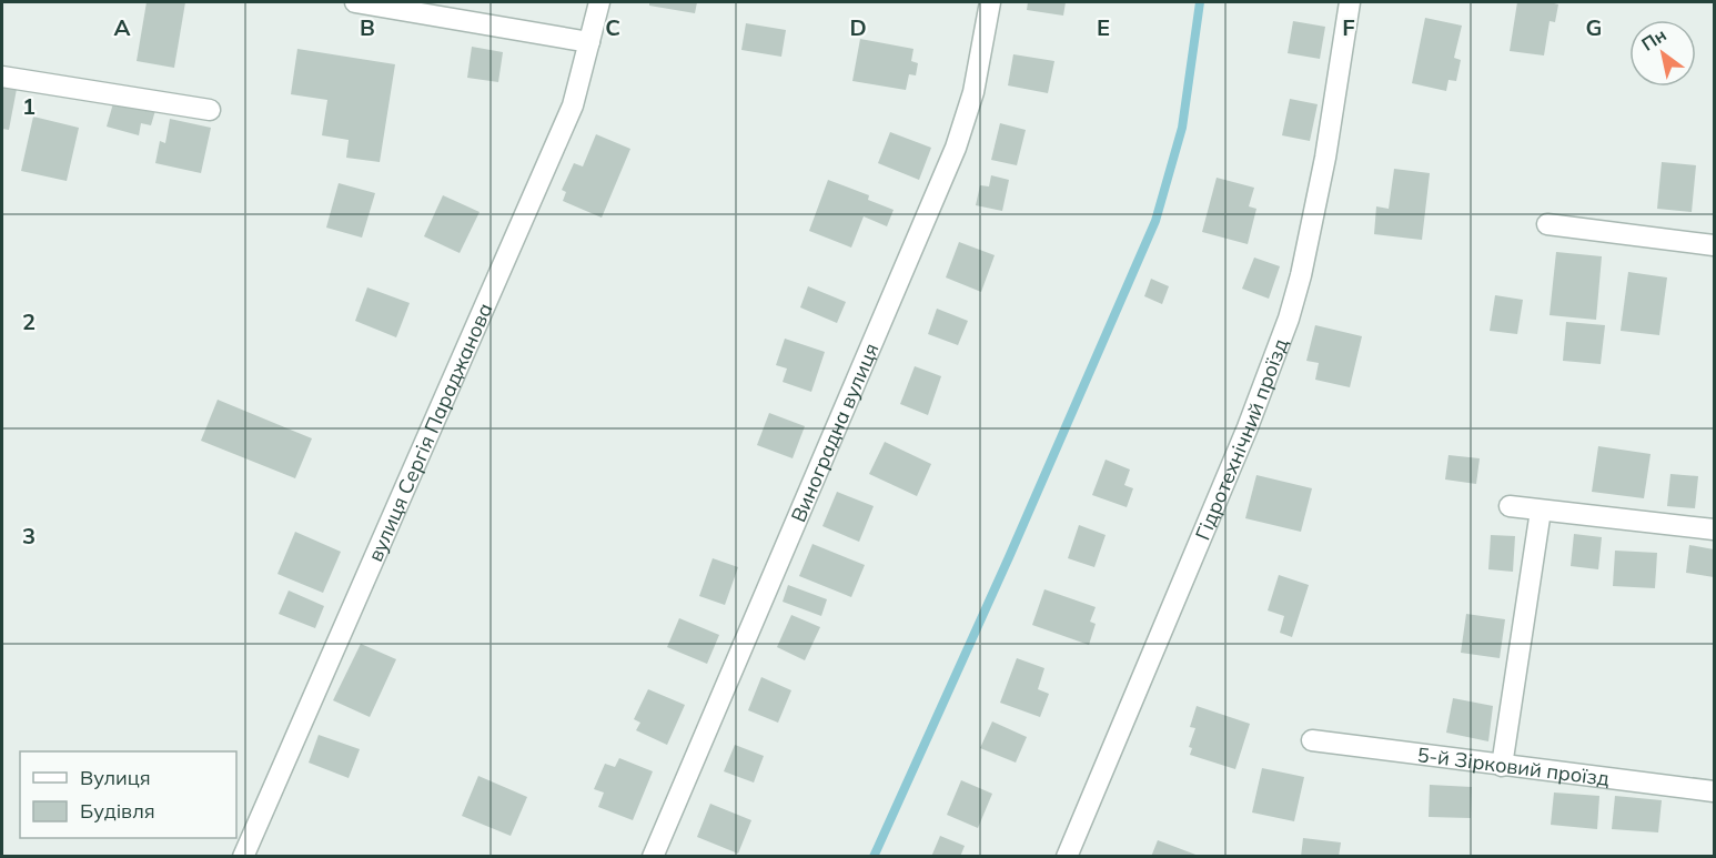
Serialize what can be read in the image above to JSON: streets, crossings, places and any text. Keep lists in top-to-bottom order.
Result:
{
  "streets": {
    "street": [
      "вулиця Сергія Параджанова",
      "Виноградна вулиця",
      "Гідротехнічний проїзд",
      "5-й Зірковий проїзд"
    ]
  },
  "legend": ["Вулиця", "Будівля"],
  "north": "top left",
  "grid": {
    "columns": [
      "A",
      "B",
      "C",
      "D",
      "E",
      "F",
      "G"
    ],
    "rows": ["1", "2", "3"]
  }
}
